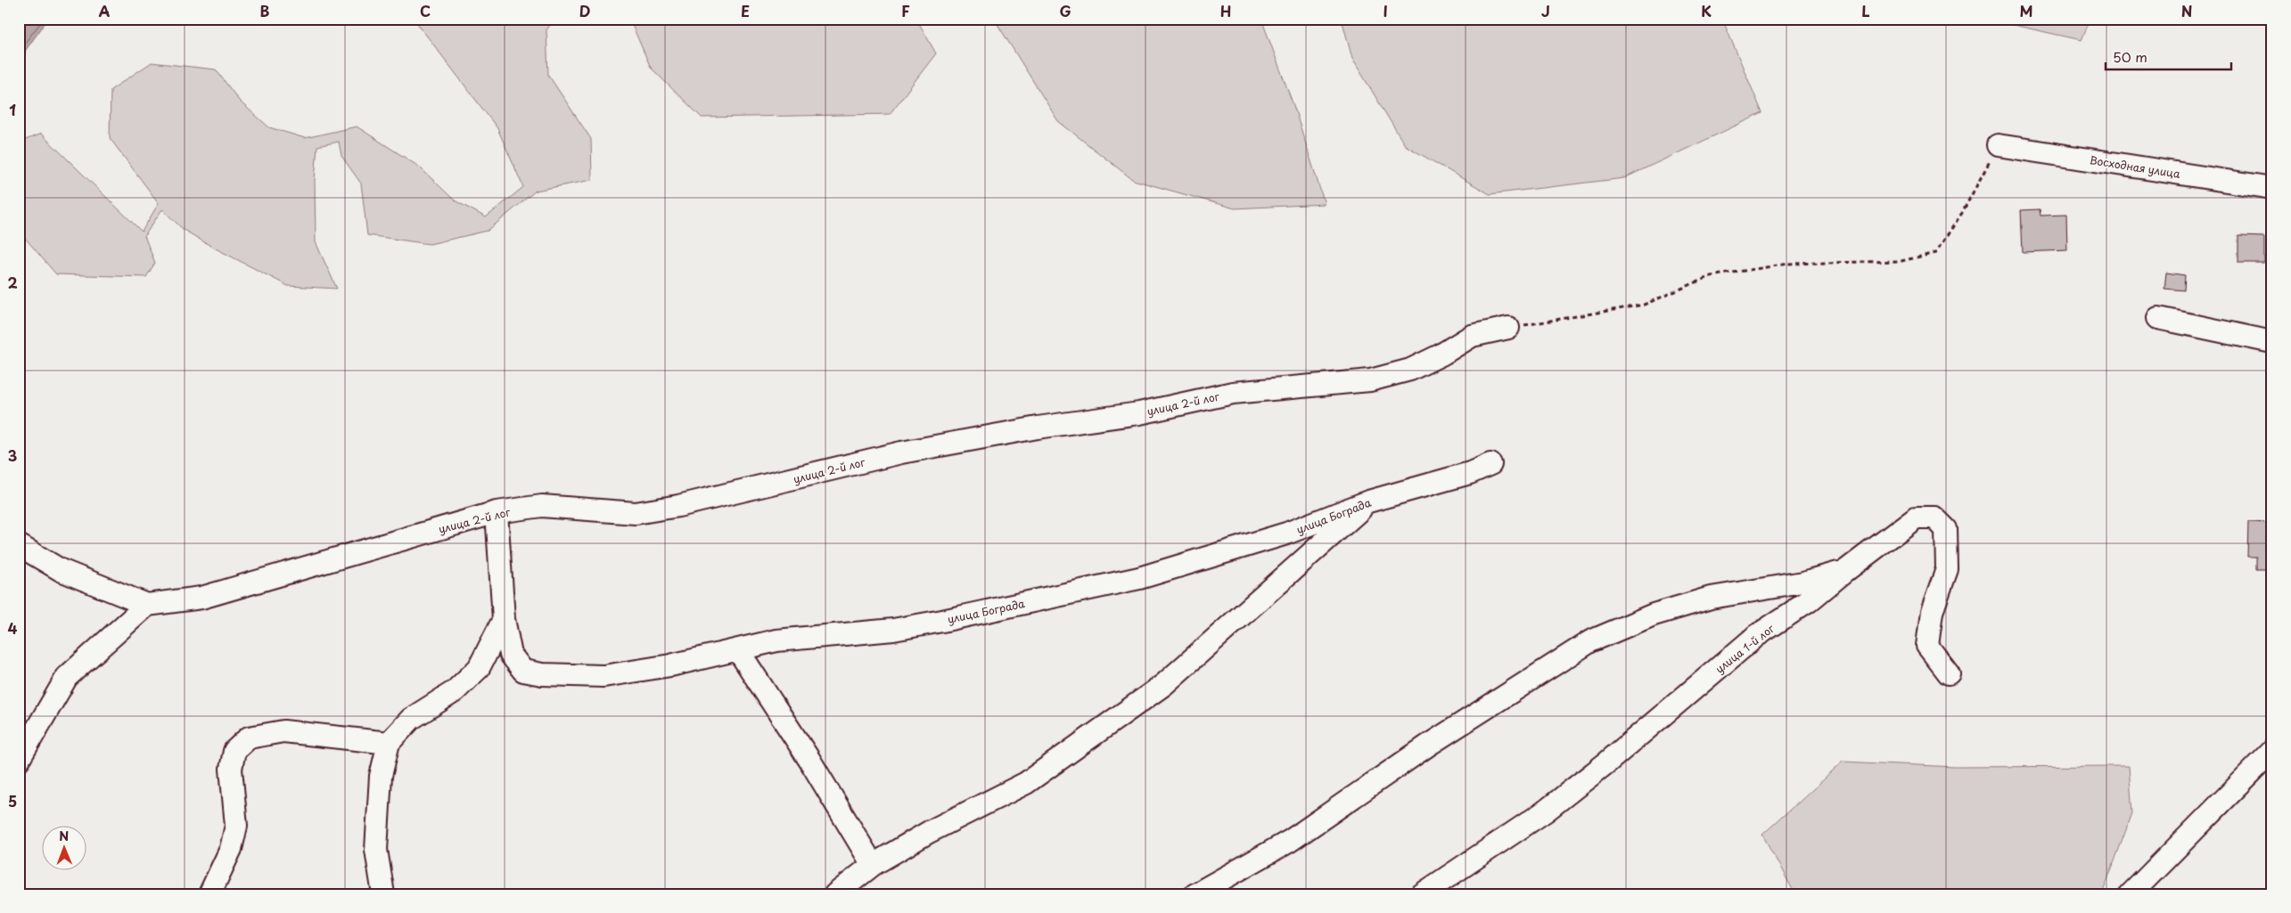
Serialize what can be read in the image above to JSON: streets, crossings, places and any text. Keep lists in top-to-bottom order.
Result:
{
  "streets": {
    "street": [
      "Восходная улица",
      "улица 2-й лог",
      "улица Бограда",
      "улица 1-й лог"
    ]
  },
  "crossings": [
    ["улица 2-й лог", "улица Бограда"]
  ],
  "scale_bar": "50 m",
  "north": "top",
  "grid": {
    "columns": [
      "A",
      "B",
      "C",
      "D",
      "E",
      "F",
      "G",
      "H",
      "I",
      "J",
      "K",
      "L",
      "M",
      "N"
    ],
    "rows": [
      "1",
      "2",
      "3",
      "4",
      "5"
    ]
  }
}
